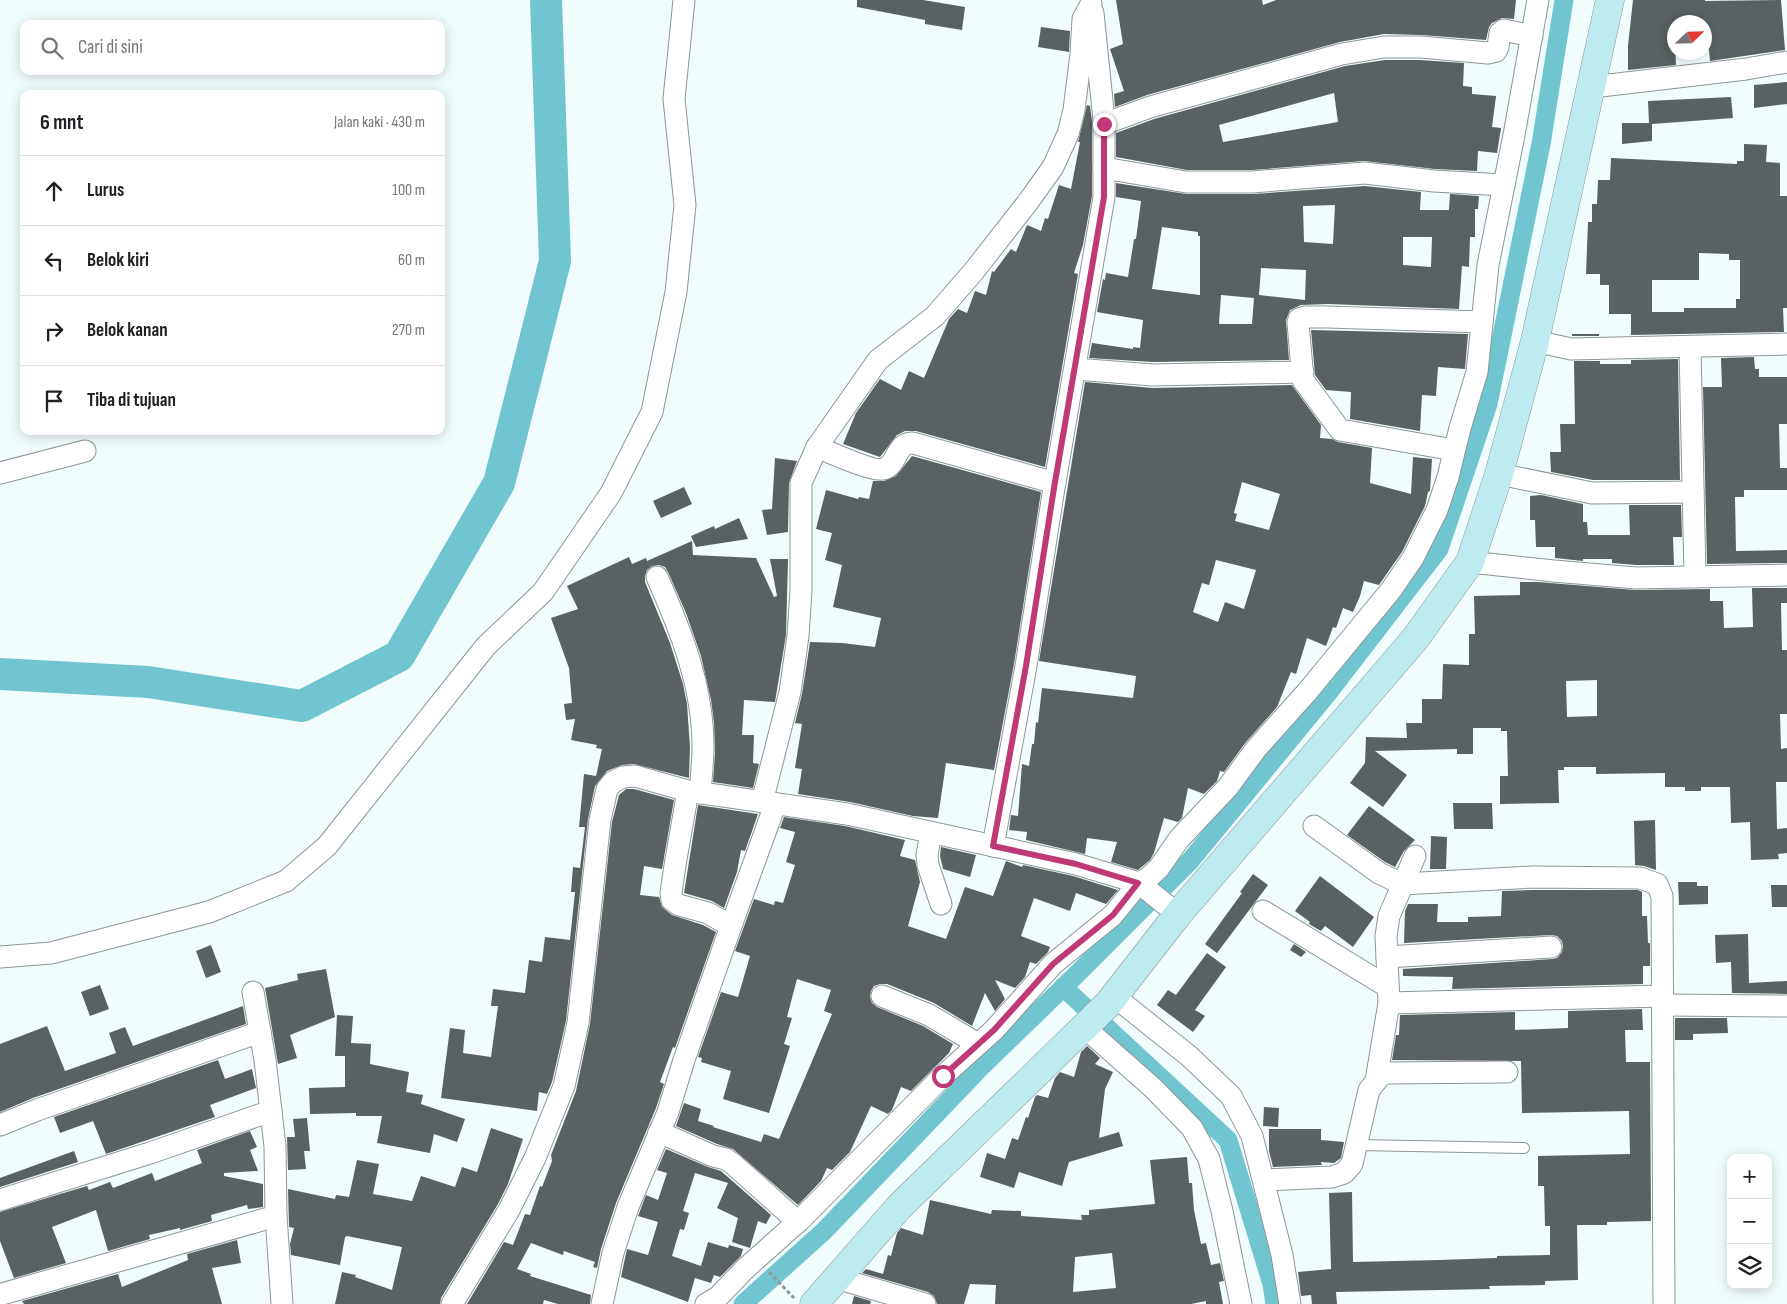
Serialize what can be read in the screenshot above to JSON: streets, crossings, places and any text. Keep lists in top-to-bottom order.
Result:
{
  "north": "top right",
  "page": {
    "search": "Cari di sini",
    "heading": ["6 mnt", "Jalan kaki · 430 m"],
    "list": [
      ["Lurus", "100 m"],
      ["Belok kiri", "60 m"],
      ["Belok kanan", "270 m"],
      "Tiba di tujuan"
    ],
    "map_buttons": ["+", "−"]
  }
}
